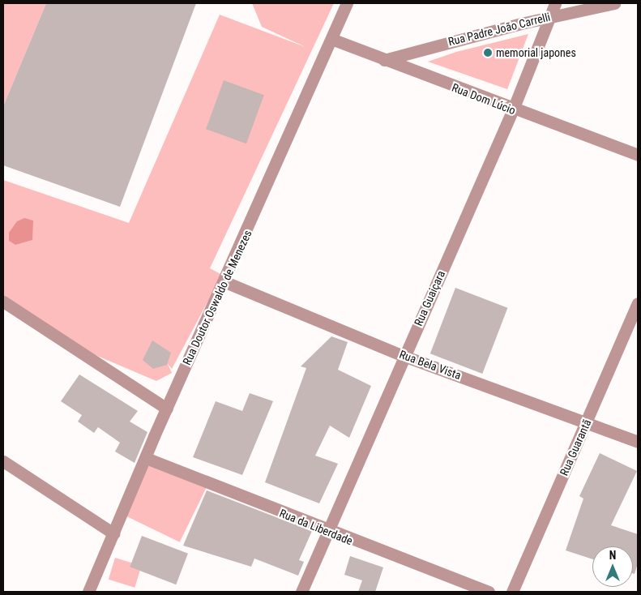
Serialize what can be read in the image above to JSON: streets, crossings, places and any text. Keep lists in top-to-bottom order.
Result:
{
  "streets": {
    "street": [
      "Rua Padre João Carrelli",
      "Rua Dom Lúcio",
      "Rua Doutor Oswaldo de Menezes",
      "Rua Guaiçara",
      "Rua Bela Vista",
      "Rua Guarantã",
      "Rua da Liberdade"
    ]
  },
  "crossings": [
    ["Rua Padre João Carrelli", "Rua Dom Lúcio"],
    ["Rua Padre João Carrelli", "Rua Guaiçara"],
    ["Rua Dom Lúcio", "Rua Doutor Oswaldo de Menezes"],
    ["Rua Dom Lúcio", "Rua Guaiçara"],
    ["Rua Doutor Oswaldo de Menezes", "Rua Bela Vista"],
    ["Rua Doutor Oswaldo de Menezes", "Rua da Liberdade"],
    ["Rua Guaiçara", "Rua Bela Vista"],
    ["Rua Guaiçara", "Rua da Liberdade"],
    ["Rua Bela Vista", "Rua Guarantã"]
  ],
  "places": ["memorial japones"],
  "north": "top"
}
